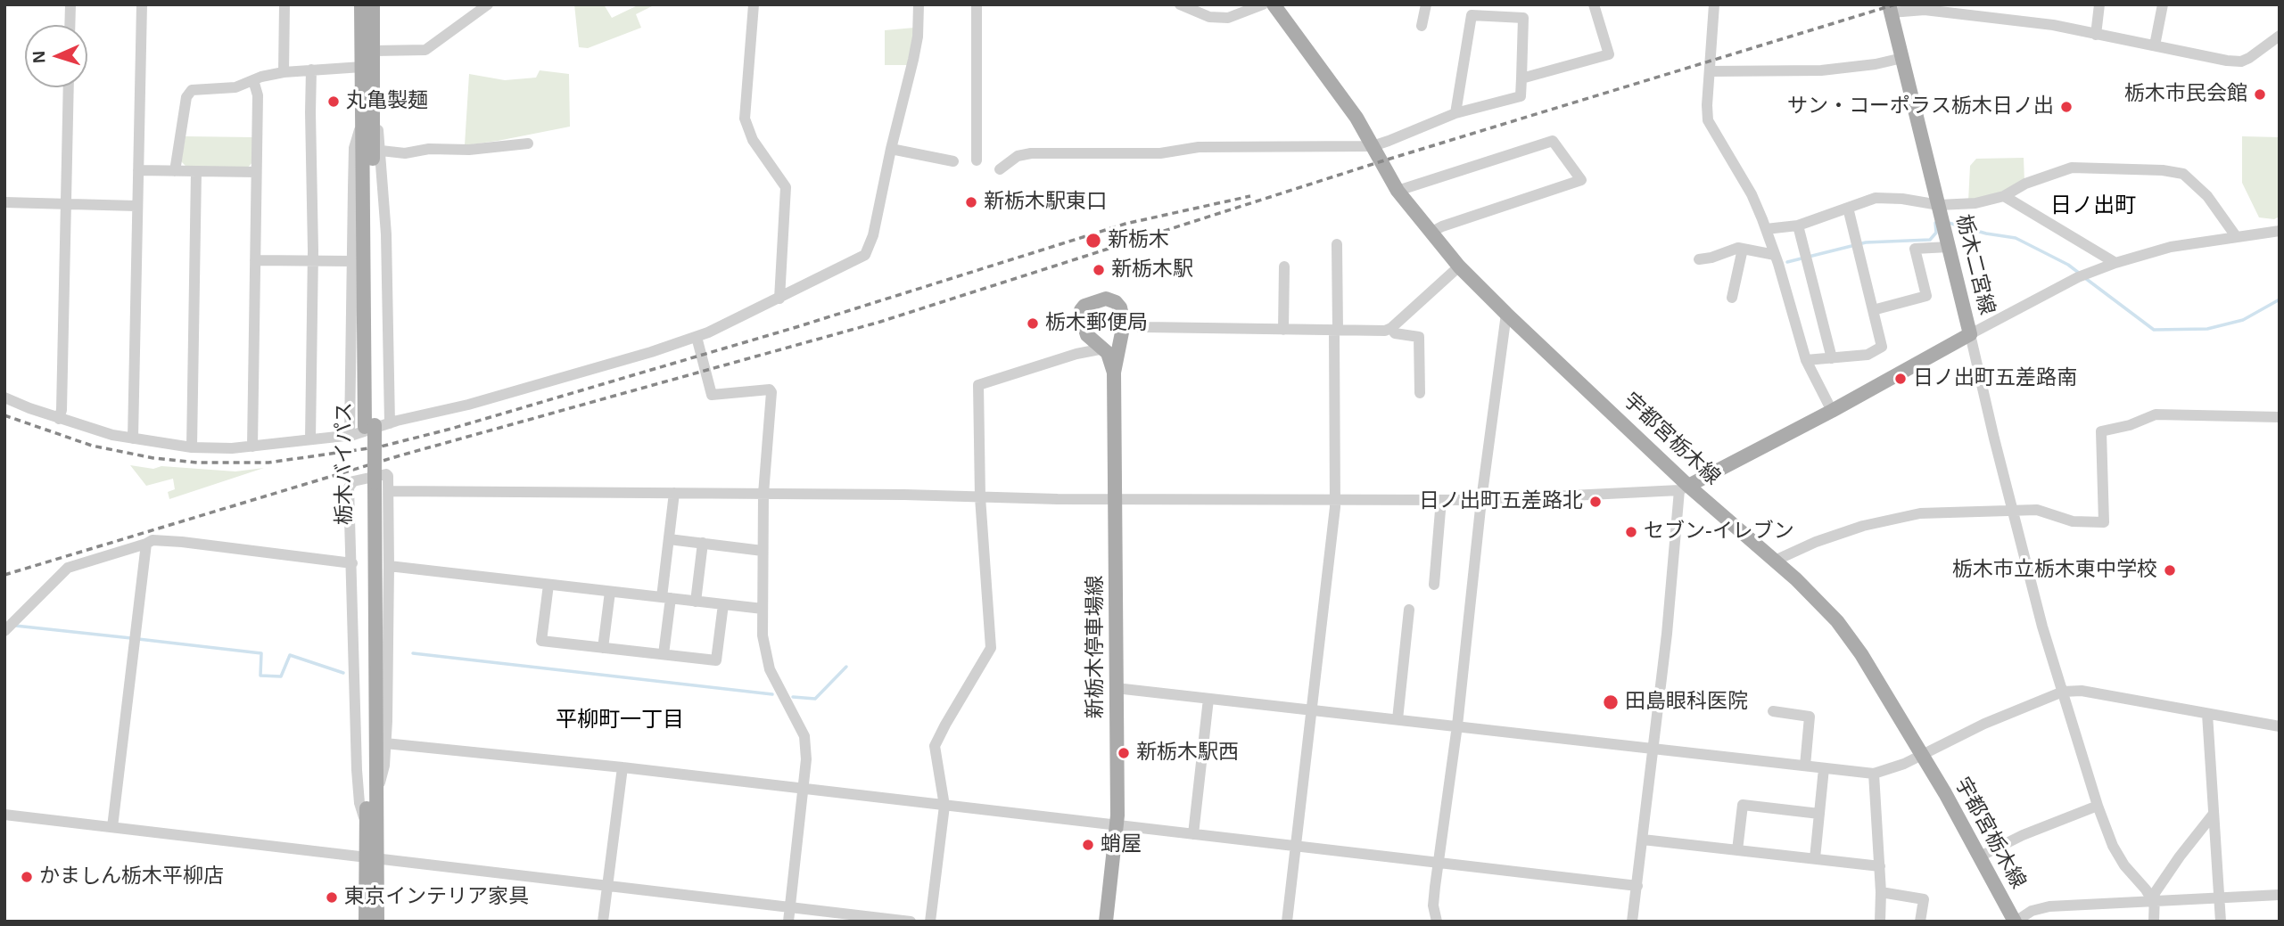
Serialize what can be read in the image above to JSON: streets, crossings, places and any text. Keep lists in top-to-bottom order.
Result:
{
  "streets": {
    "main road": [
      "栃木二宮線",
      "宇都宮栃木線",
      "栃木バイパス",
      "新栃木停車場線"
    ]
  },
  "crossings": [
    ["栃木二宮線", "宇都宮栃木線"]
  ],
  "districts": ["日ノ出町", "平柳町一丁目"],
  "places": [
    "栃木市民会館",
    "丸亀製麺",
    "サン・コーポラス栃木日ノ出",
    "新栃木駅東口",
    "新栃木",
    "新栃木駅",
    "栃木郵便局",
    "日ノ出町五差路南",
    "日ノ出町五差路北",
    "セブン-イレブン",
    "栃木市立栃木東中学校",
    "田島眼科医院",
    "新栃木駅西",
    "蛸屋",
    "かましん栃木平柳店",
    "東京インテリア家具"
  ],
  "north": "left"
}
